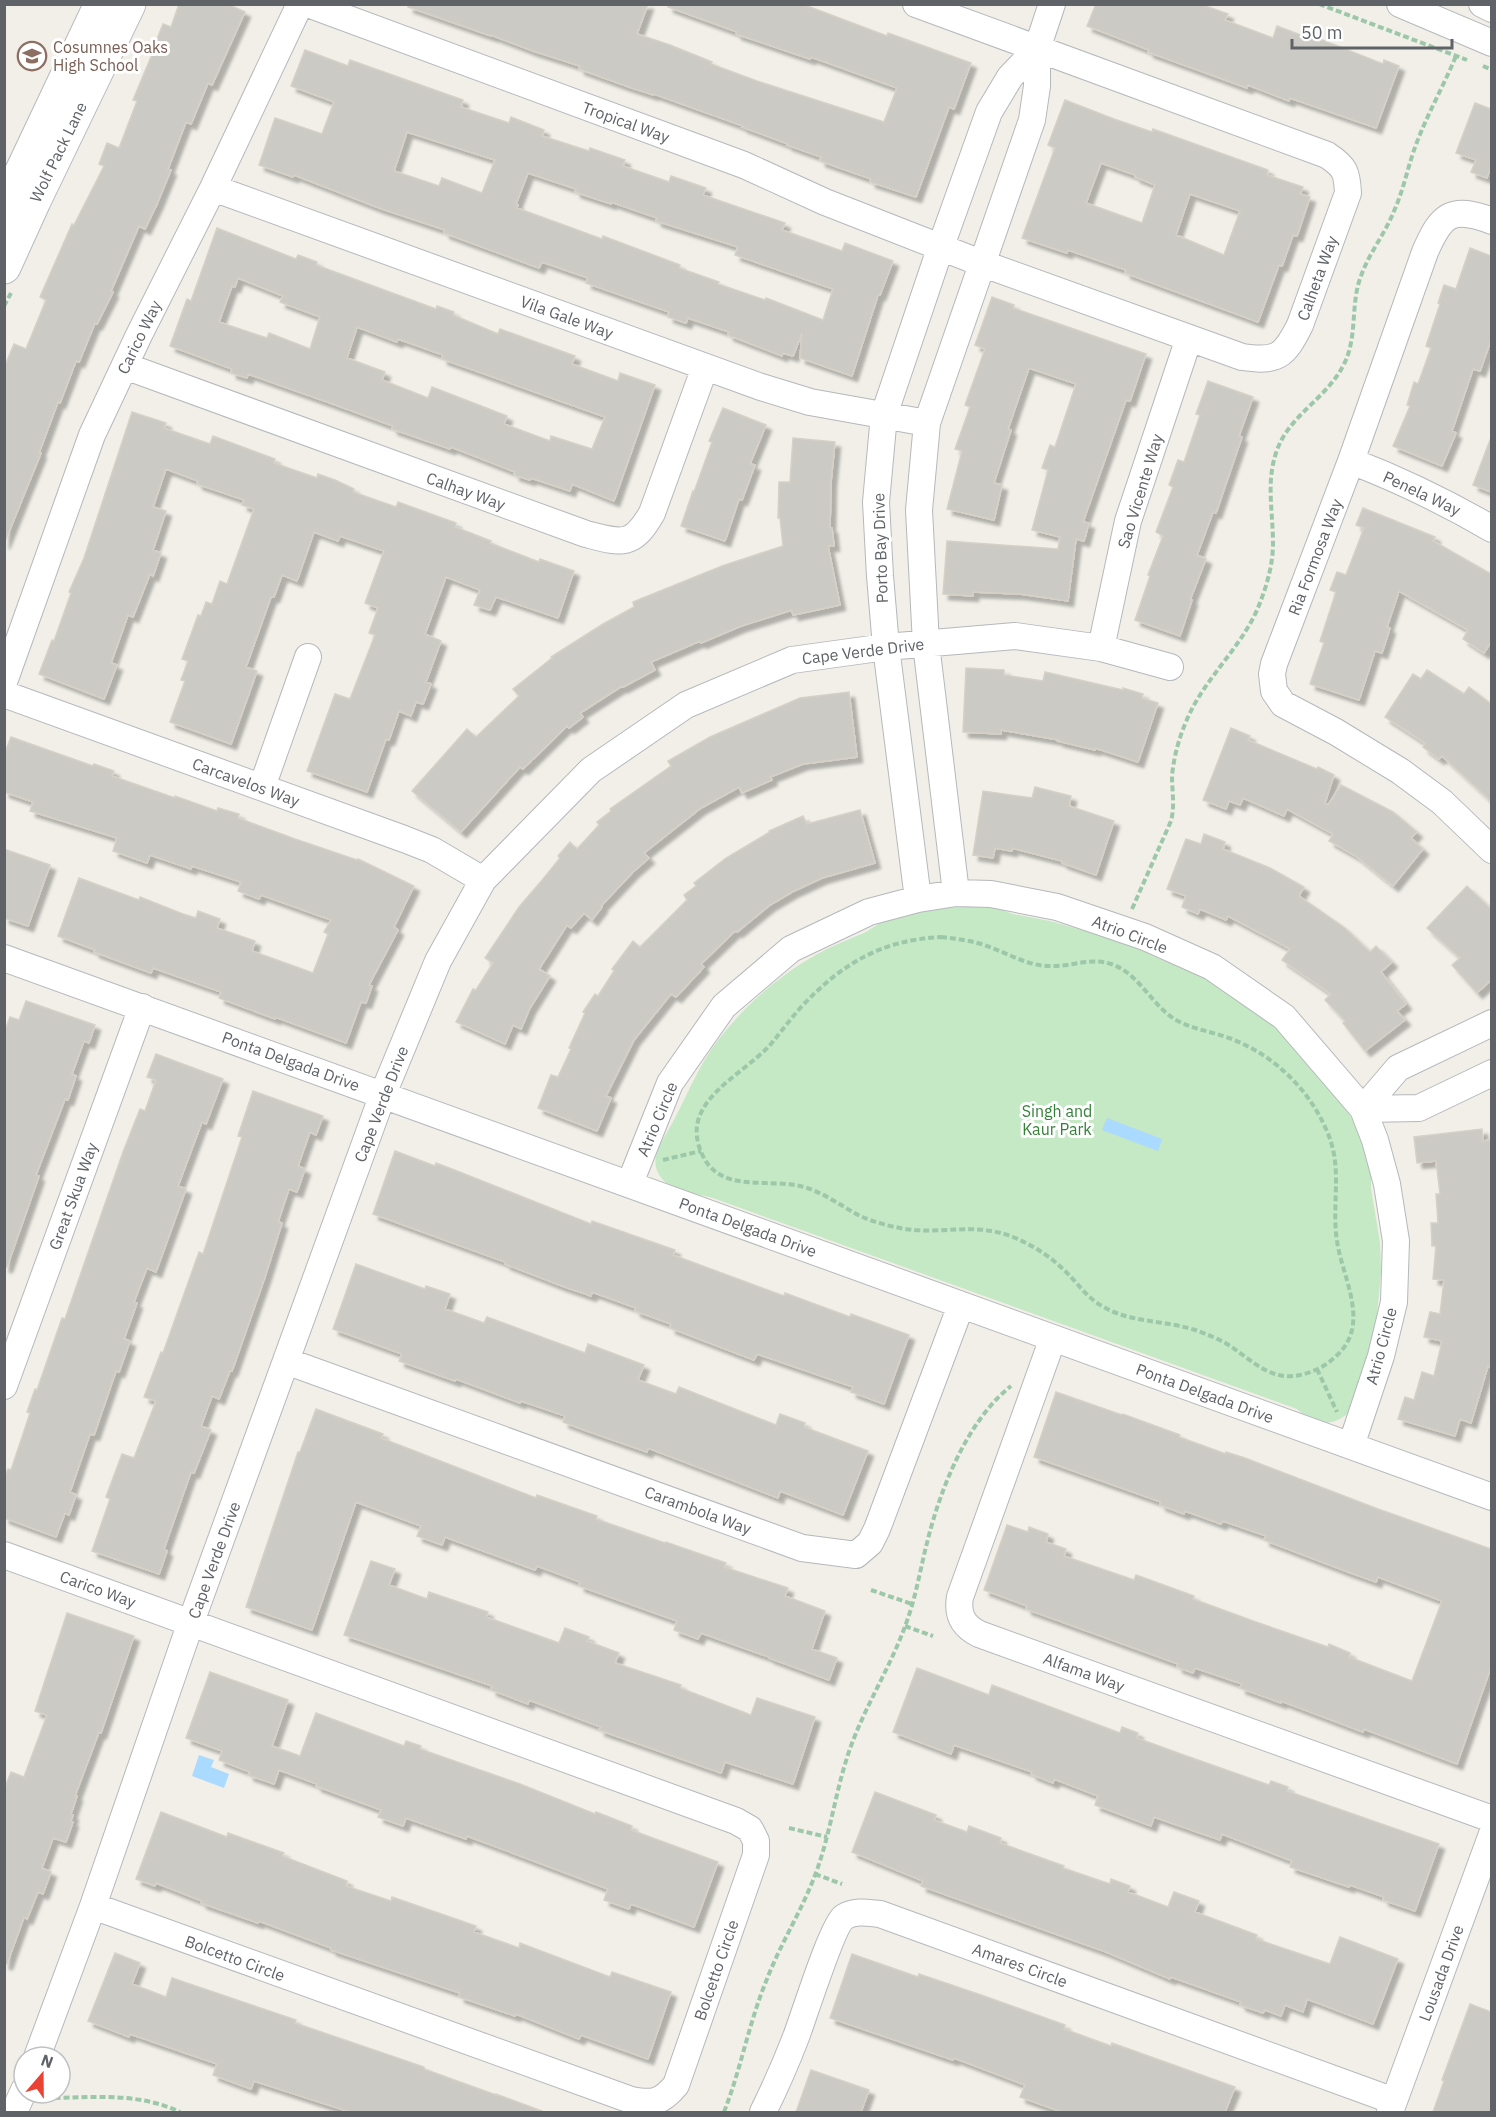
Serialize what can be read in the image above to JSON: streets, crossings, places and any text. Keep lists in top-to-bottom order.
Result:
{
  "streets": {
    "street": [
      "Tropical Way",
      "Wolf Pack Lane",
      "Calheta Way",
      "Vila Gale Way",
      "Carico Way",
      "Calhay Way",
      "Sao Vicente Way",
      "Penela Way",
      "Porto Bay Drive",
      "Ria Formosa Way",
      "Cape Verde Drive",
      "Carcavelos Way",
      "Atrio Circle",
      "Ponta Delgada Drive",
      "Great Skua Way",
      "Carambola Way",
      "Alfama Way",
      "Bolcetto Circle",
      "Amares Circle",
      "Lousada Drive"
    ]
  },
  "crossings": [
    ["Tropical Way", "Calheta Way"],
    ["Tropical Way", "Porto Bay Drive"],
    ["Calheta Way", "Sao Vicente Way"],
    ["Calheta Way", "Porto Bay Drive"],
    ["Vila Gale Way", "Carico Way"],
    ["Vila Gale Way", "Calhay Way"],
    ["Vila Gale Way", "Porto Bay Drive"],
    ["Carico Way", "Calhay Way"],
    ["Carico Way", "Cape Verde Drive"],
    ["Carico Way", "Bolcetto Circle"],
    ["Sao Vicente Way", "Cape Verde Drive"],
    ["Penela Way", "Ria Formosa Way"],
    ["Porto Bay Drive", "Cape Verde Drive"],
    ["Porto Bay Drive", "Atrio Circle"],
    ["Cape Verde Drive", "Carcavelos Way"],
    ["Cape Verde Drive", "Ponta Delgada Drive"],
    ["Cape Verde Drive", "Carambola Way"],
    ["Cape Verde Drive", "Bolcetto Circle"],
    ["Atrio Circle", "Ponta Delgada Drive"],
    ["Ponta Delgada Drive", "Great Skua Way"],
    ["Ponta Delgada Drive", "Carambola Way"],
    ["Ponta Delgada Drive", "Alfama Way"],
    ["Amares Circle", "Lousada Drive"]
  ],
  "parks": ["Singh and Kaur Park"],
  "places": {
    "school or university": ["Cosumnes Oaks High School"]
  },
  "scale_bar": "50 m",
  "north": "top"
}
